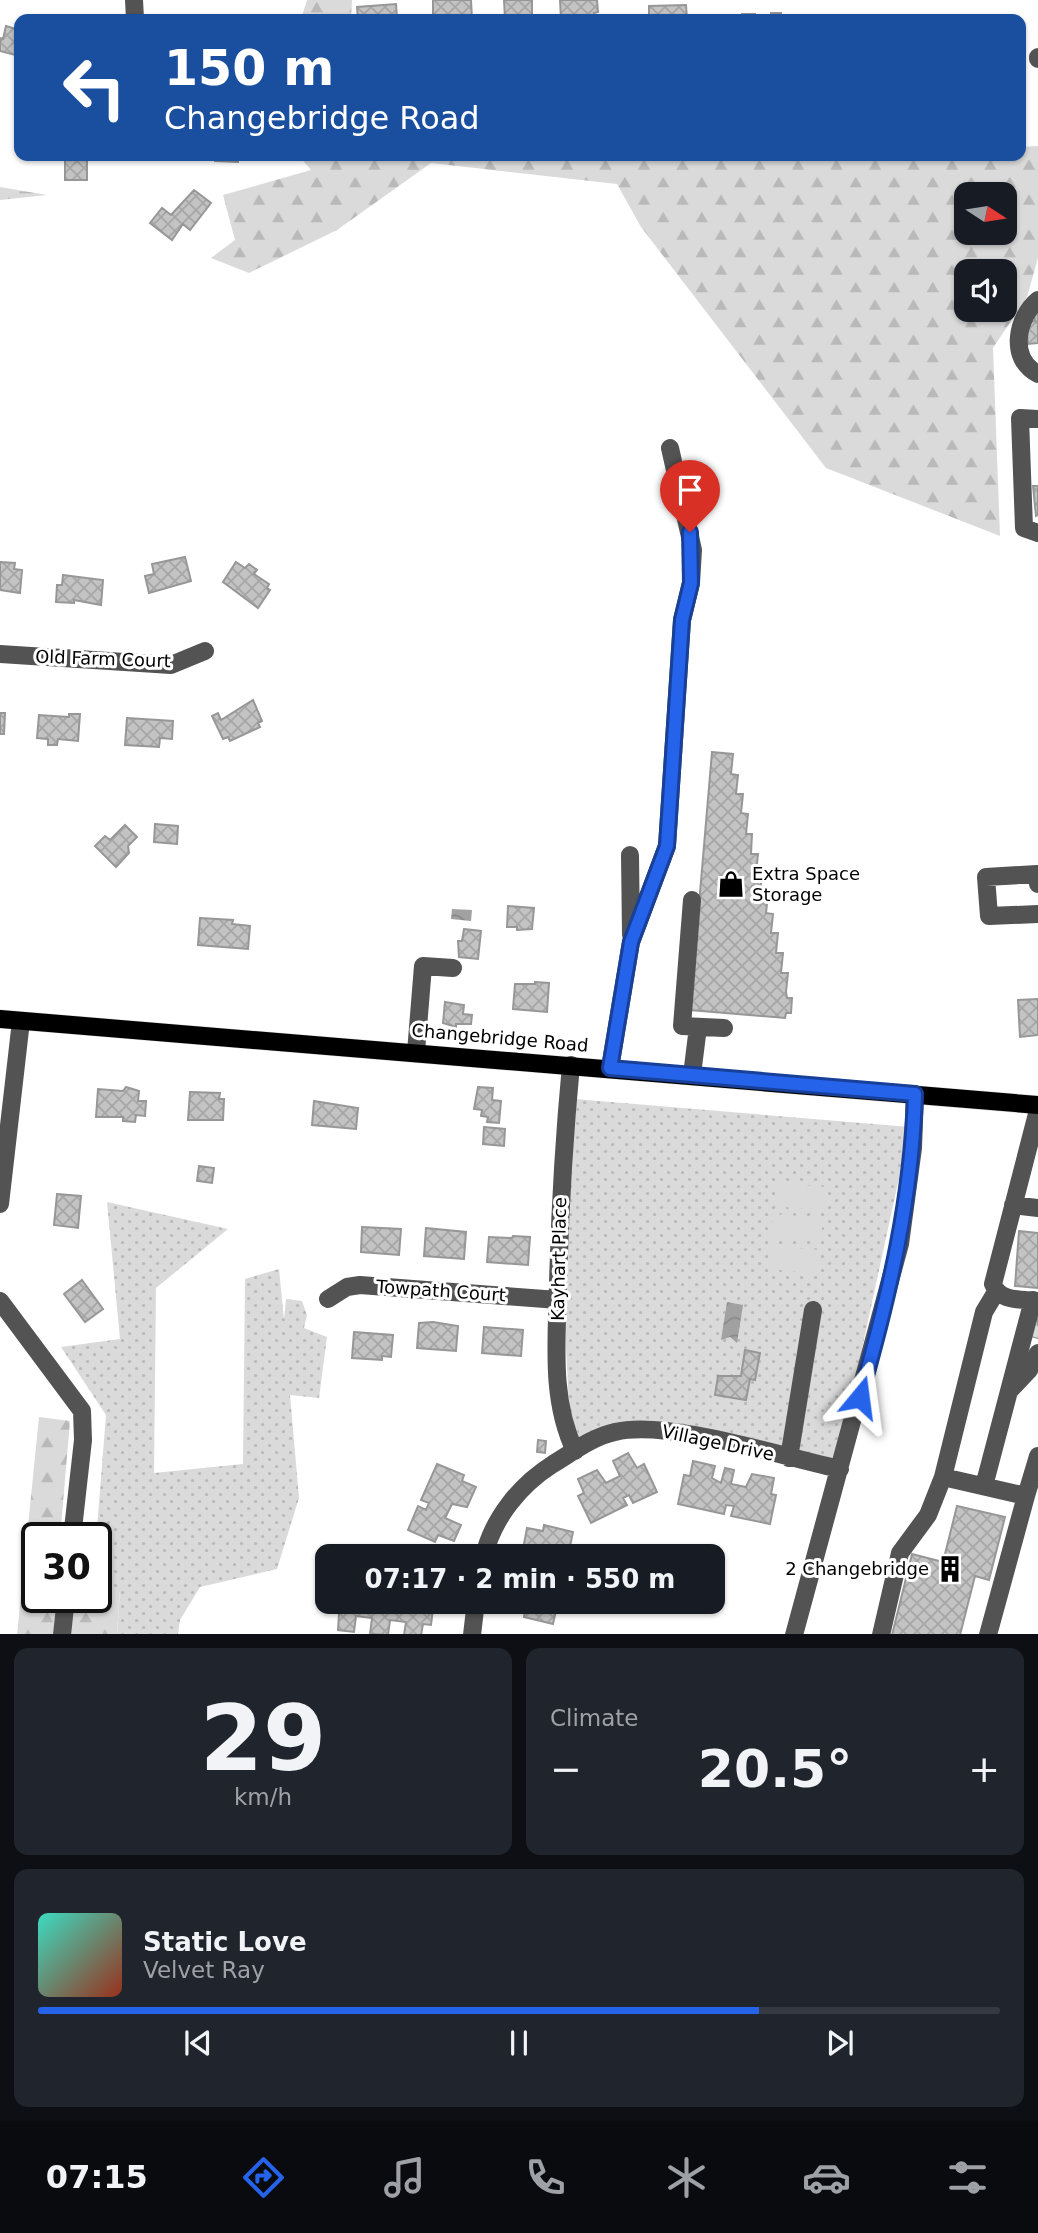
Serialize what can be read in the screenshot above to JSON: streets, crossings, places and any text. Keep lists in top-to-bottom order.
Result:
{
  "streets": {
    "main road": ["Changebridge Road"],
    "street": [
      "Old Farm Court",
      "Kayhart Place",
      "Towpath Court",
      "Village Drive"
    ]
  },
  "crossings": [
    ["Changebridge Road", "Kayhart Place"],
    ["Kayhart Place", "Towpath Court"],
    ["Kayhart Place", "Village Drive"]
  ],
  "places": {
    "shop": ["Extra Space Storage"],
    "building": ["2 Changebridge"]
  },
  "north": "right",
  "page": {
    "turn": ["150 m", "Changebridge Road"],
    "limit": "30",
    "trip": "07:17 · 2 min · 550 m",
    "tile": [
      ["29", "km/h"],
      "Climate"
    ],
    "heat": ["−", "20.5°", "+"],
    "song": ["Static Love", "Velvet Ray"],
    "tabs": "07:15"
  }
}
